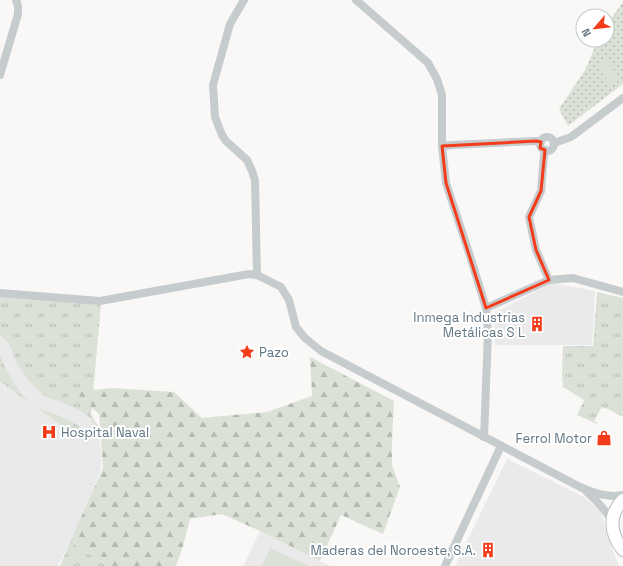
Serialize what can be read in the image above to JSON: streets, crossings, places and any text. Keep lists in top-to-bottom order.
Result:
{
  "places": {
    "building": ["Inmega Industrias Metálicas S L", "Maderas del Noroeste, S.A."],
    "place": ["Pazo"],
    "hospital": ["Hospital Naval"],
    "shop": ["Ferrol Motor"]
  },
  "north": "bottom left"
}
